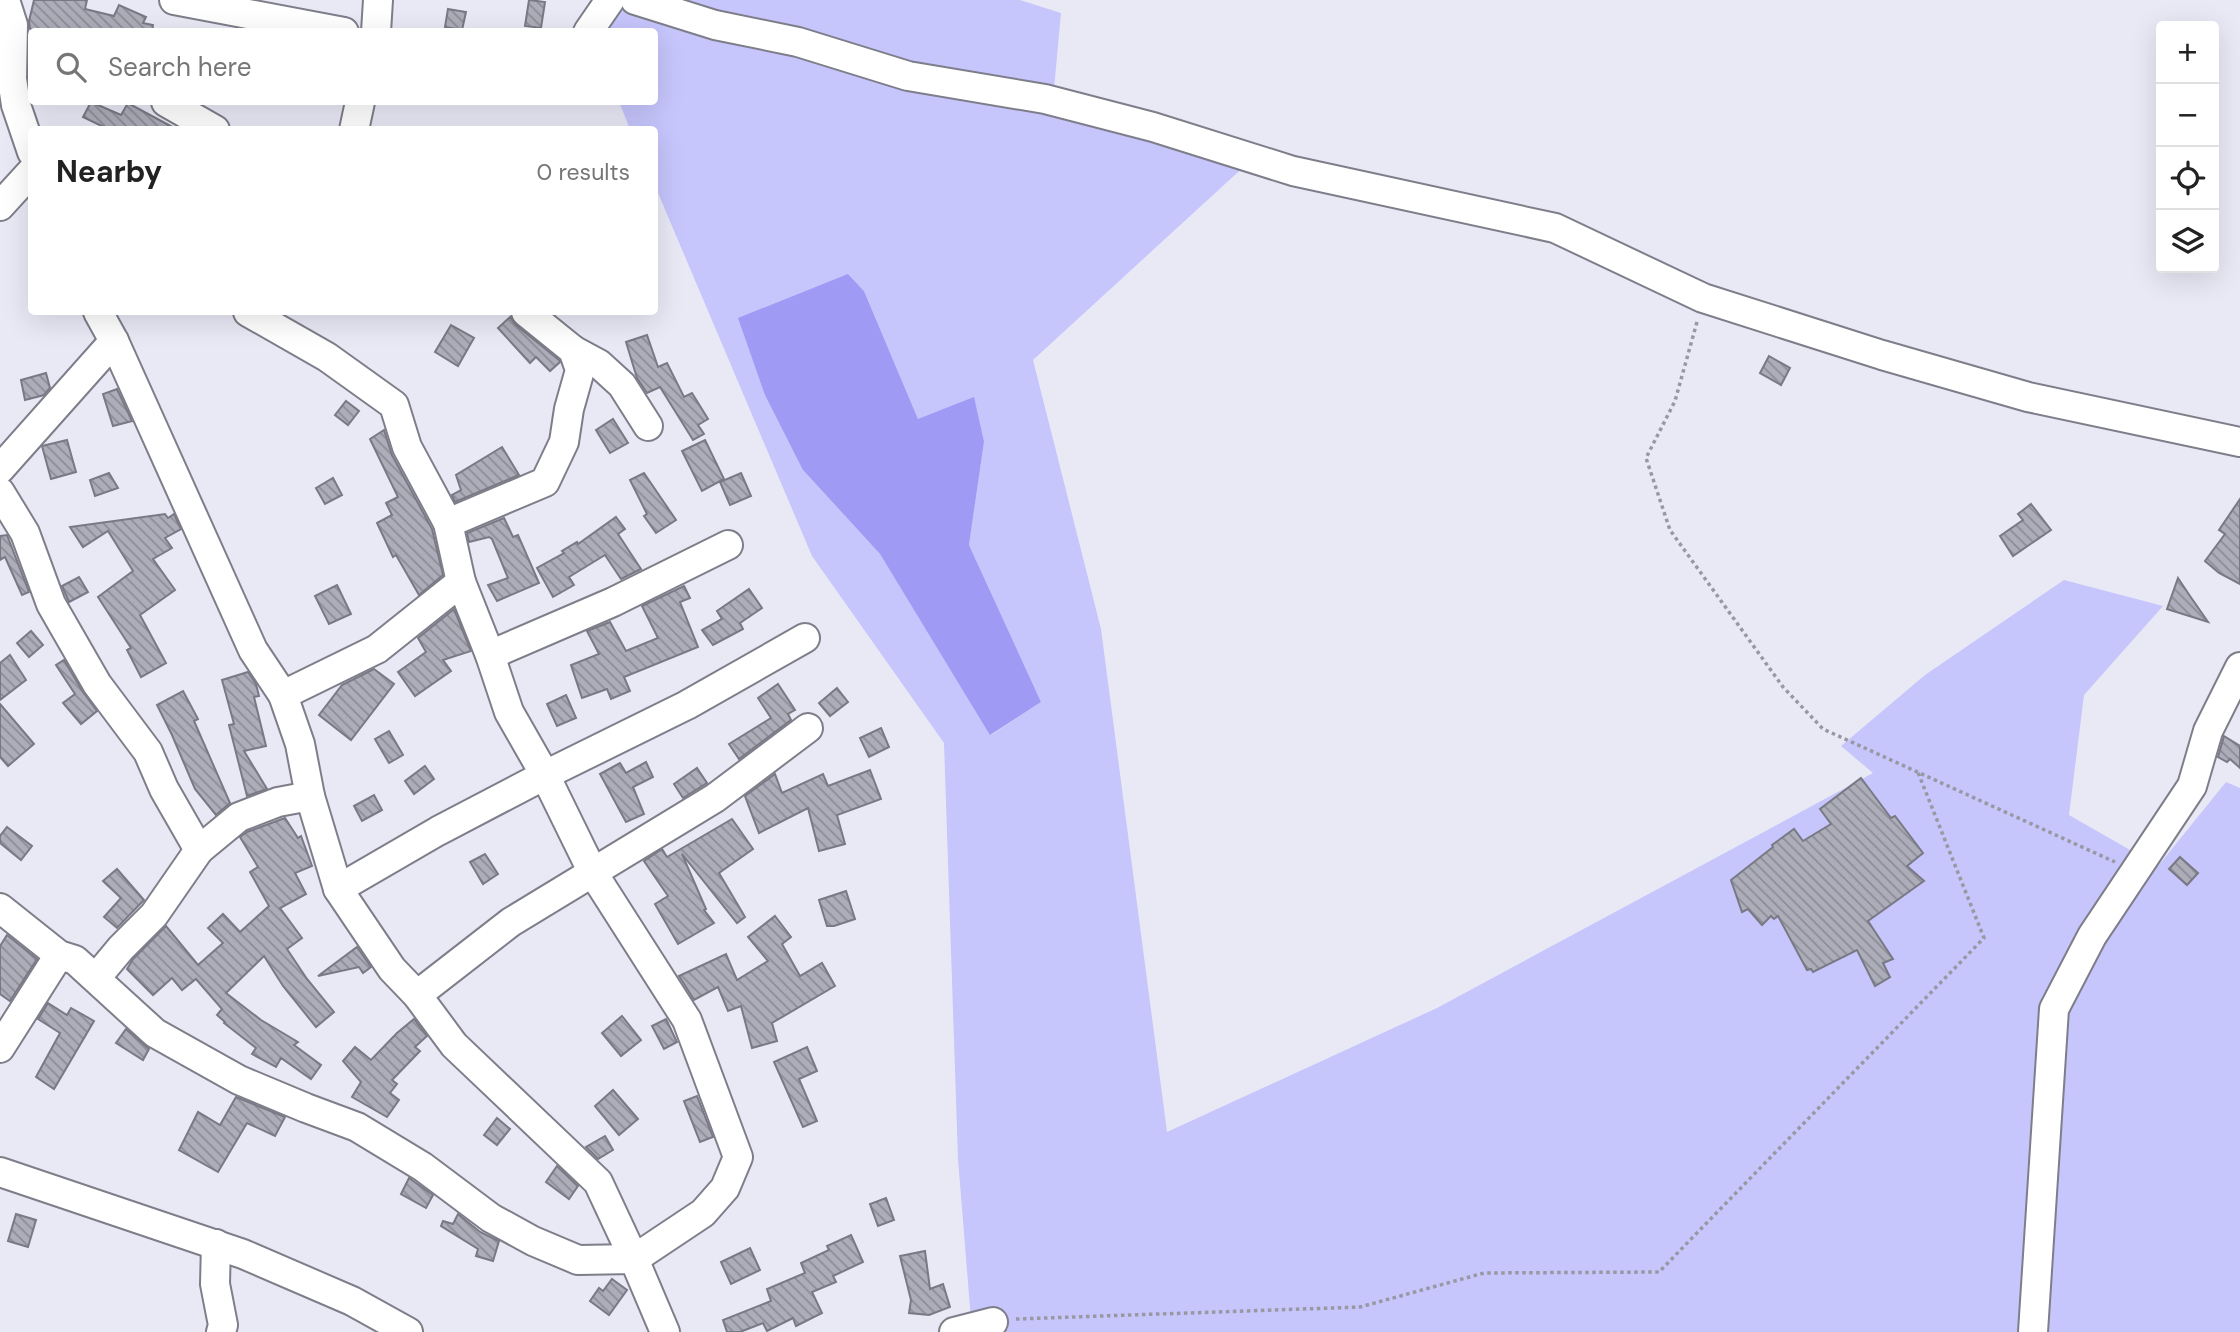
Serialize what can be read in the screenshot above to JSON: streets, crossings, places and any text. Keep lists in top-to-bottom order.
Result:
{
  "page": {
    "map_buttons": ["+", "−"],
    "search": "Search here",
    "heading": ["Nearby", "0 results"]
  }
}
